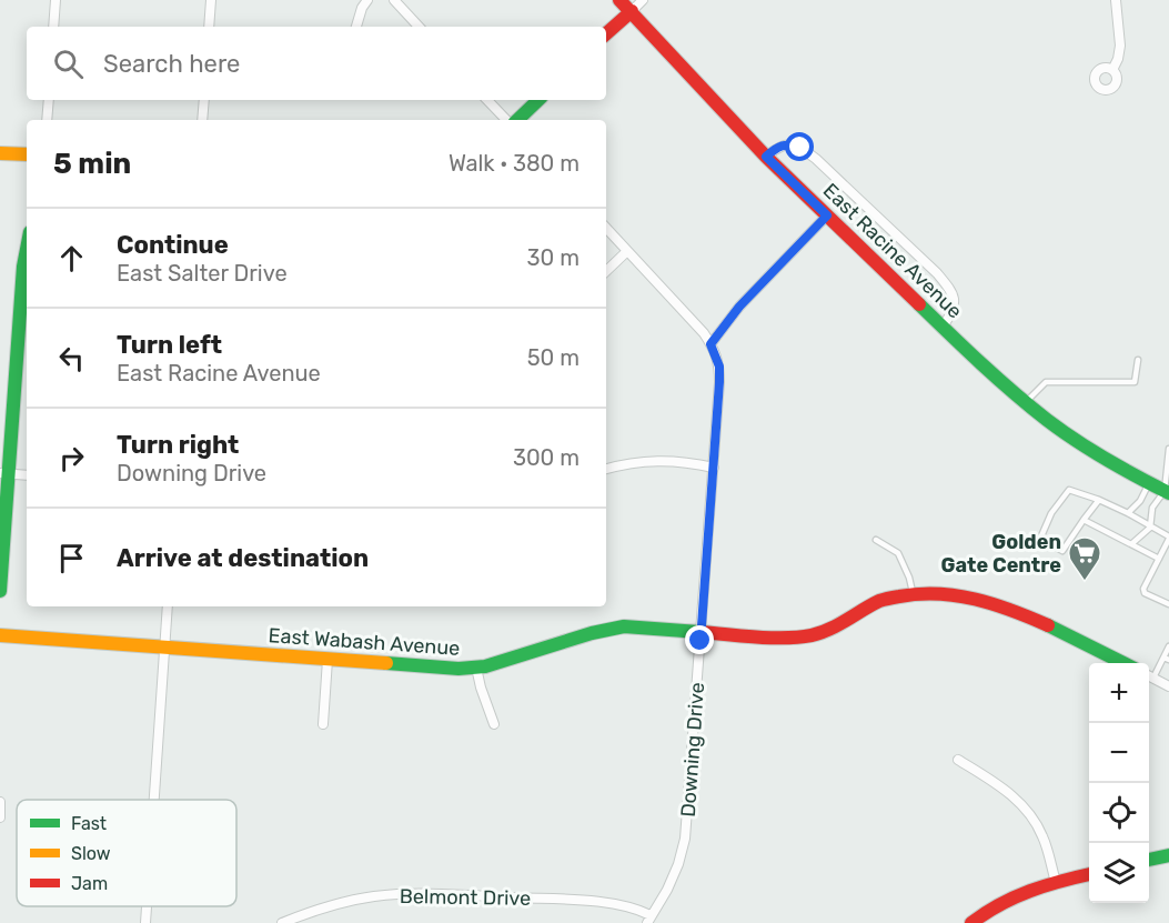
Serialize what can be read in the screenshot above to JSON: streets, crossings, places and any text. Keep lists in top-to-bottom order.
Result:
{
  "streets": {
    "street": [
      "East Racine Avenue",
      "East Wabash Avenue",
      "Downing Drive",
      "Belmont Drive"
    ]
  },
  "crossings": [
    ["East Wabash Avenue", "Downing Drive"],
    ["Downing Drive", "Belmont Drive"]
  ],
  "places": {
    "supermarket": ["Golden Gate Centre"]
  },
  "legend": ["Fast", "Slow", "Jam"],
  "page": {
    "search": "Search here",
    "heading": ["5 min", "Walk · 380 m"],
    "list": [
      ["Continue", "East Salter Drive", "30 m"],
      ["Turn left", "East Racine Avenue", "50 m"],
      ["Turn right", "Downing Drive", "300 m"],
      "Arrive at destination"
    ],
    "map_buttons": ["+", "−"]
  }
}
